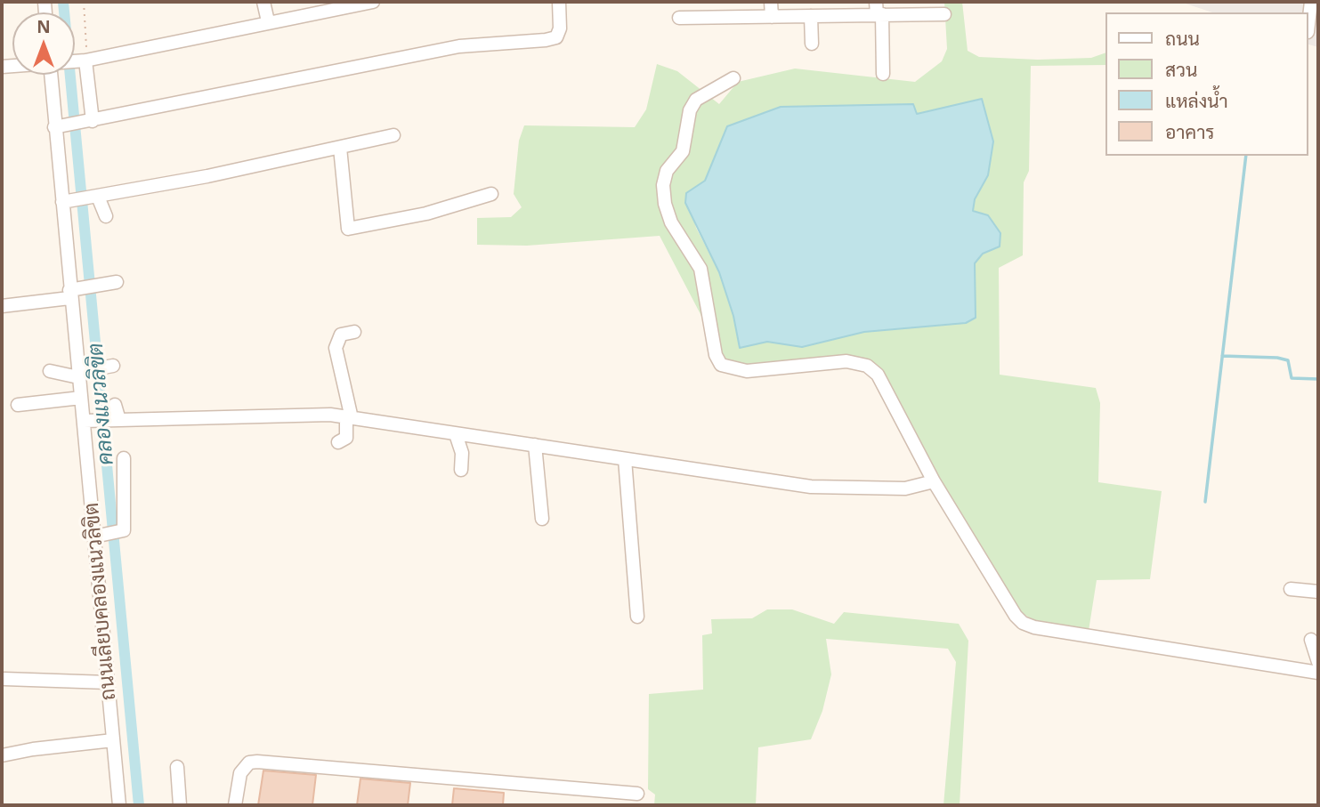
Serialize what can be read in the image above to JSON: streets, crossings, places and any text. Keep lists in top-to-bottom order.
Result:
{
  "streets": {
    "street": ["ถนนเลียบคลองแนวลิขิต"]
  },
  "water": ["คลองแนวลิขิต"],
  "legend": [
    "ถนน",
    "สวน",
    "แหล่งน้ำ",
    "อาคาร"
  ],
  "north": "top"
}
